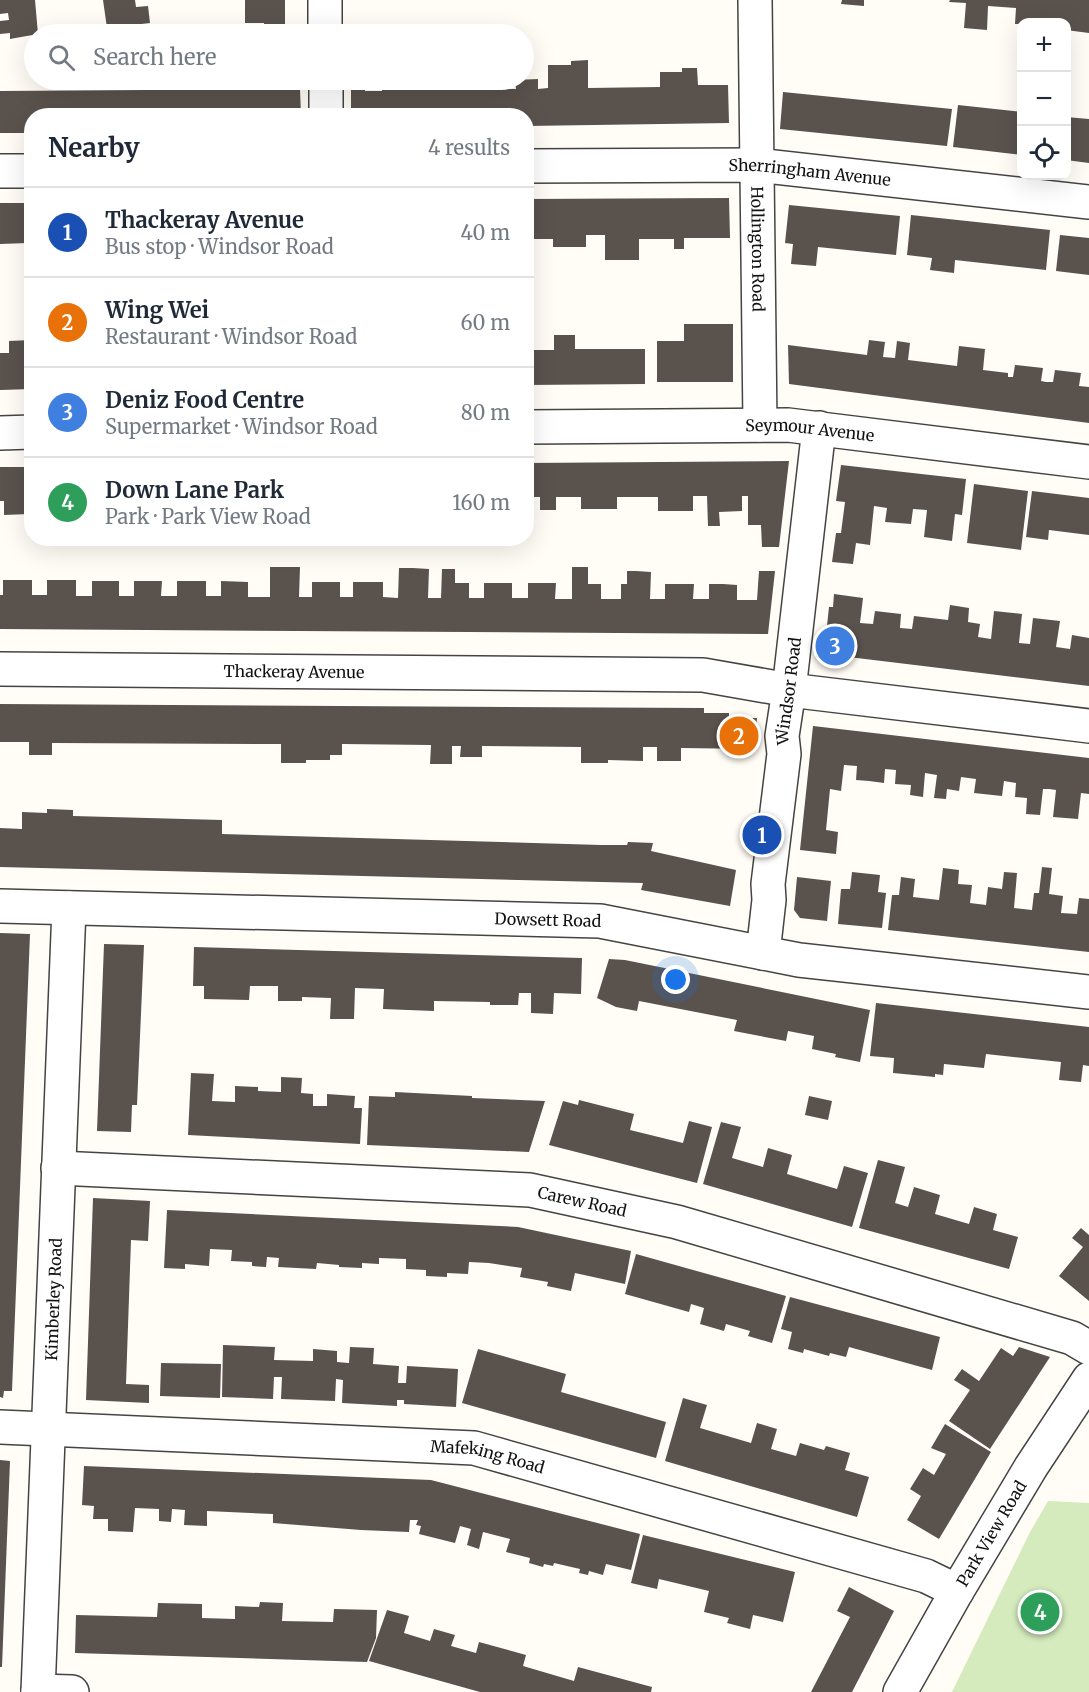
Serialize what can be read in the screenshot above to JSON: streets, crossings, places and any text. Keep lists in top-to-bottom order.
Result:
{
  "streets": {
    "street": [
      "Sherringham Avenue",
      "Hollington Road",
      "Seymour Avenue",
      "Thackeray Avenue",
      "Windsor Road",
      "Dowsett Road",
      "Carew Road",
      "Kimberley Road",
      "Mafeking Road",
      "Park View Road"
    ]
  },
  "crossings": [
    ["Sherringham Avenue", "Hollington Road"],
    ["Hollington Road", "Seymour Avenue"],
    ["Seymour Avenue", "Windsor Road"],
    ["Thackeray Avenue", "Windsor Road"],
    ["Windsor Road", "Dowsett Road"],
    ["Dowsett Road", "Kimberley Road"],
    ["Carew Road", "Kimberley Road"],
    ["Kimberley Road", "Mafeking Road"],
    ["Mafeking Road", "Park View Road"]
  ],
  "page": {
    "map_buttons": ["+", "−"],
    "search": "Search here",
    "heading": ["Nearby", "4 results"],
    "list": [
      {
        "mark": "1",
        "name": "Thackeray Avenue",
        "note": "Bus stop · Windsor Road",
        "value": "40 m"
      },
      {
        "mark": "2",
        "name": "Wing Wei",
        "note": "Restaurant · Windsor Road",
        "value": "60 m"
      },
      {
        "mark": "3",
        "name": "Deniz Food Centre",
        "note": "Supermarket · Windsor Road",
        "value": "80 m"
      },
      {
        "mark": "4",
        "name": "Down Lane Park",
        "note": "Park · Park View Road",
        "value": "160 m"
      }
    ],
    "pins": [
      "3",
      "2",
      "1",
      "4"
    ]
  }
}
